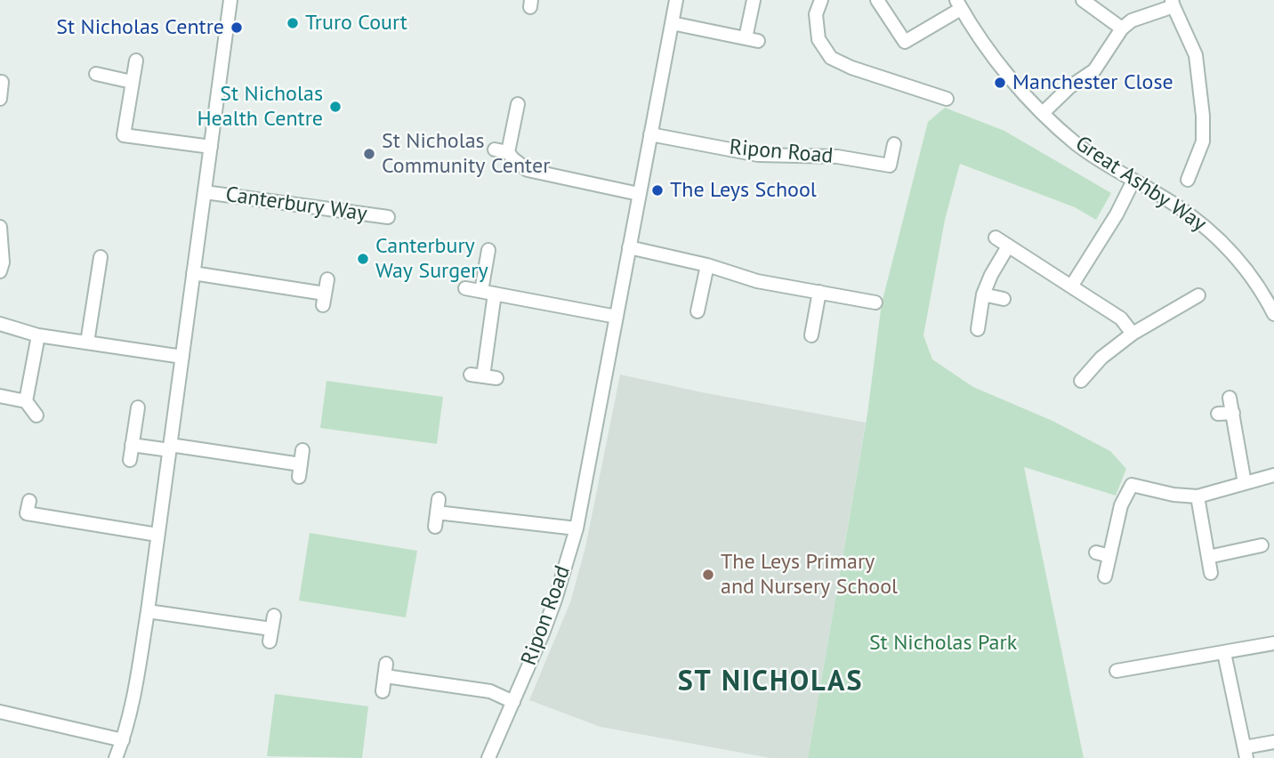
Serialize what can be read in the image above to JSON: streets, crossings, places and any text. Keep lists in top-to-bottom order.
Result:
{
  "streets": {
    "street": ["Ripon Road", "Great Ashby Way", "Canterbury Way"]
  },
  "districts": ["ST NICHOLAS"],
  "parks": ["St Nicholas Park"],
  "places": [
    "Truro Court",
    "St Nicholas Centre",
    "Manchester Close",
    "St Nicholas Health Centre",
    "St Nicholas Community Center",
    "The Leys School",
    "Canterbury Way Surgery",
    "The Leys Primary and Nursery School"
  ]
}
